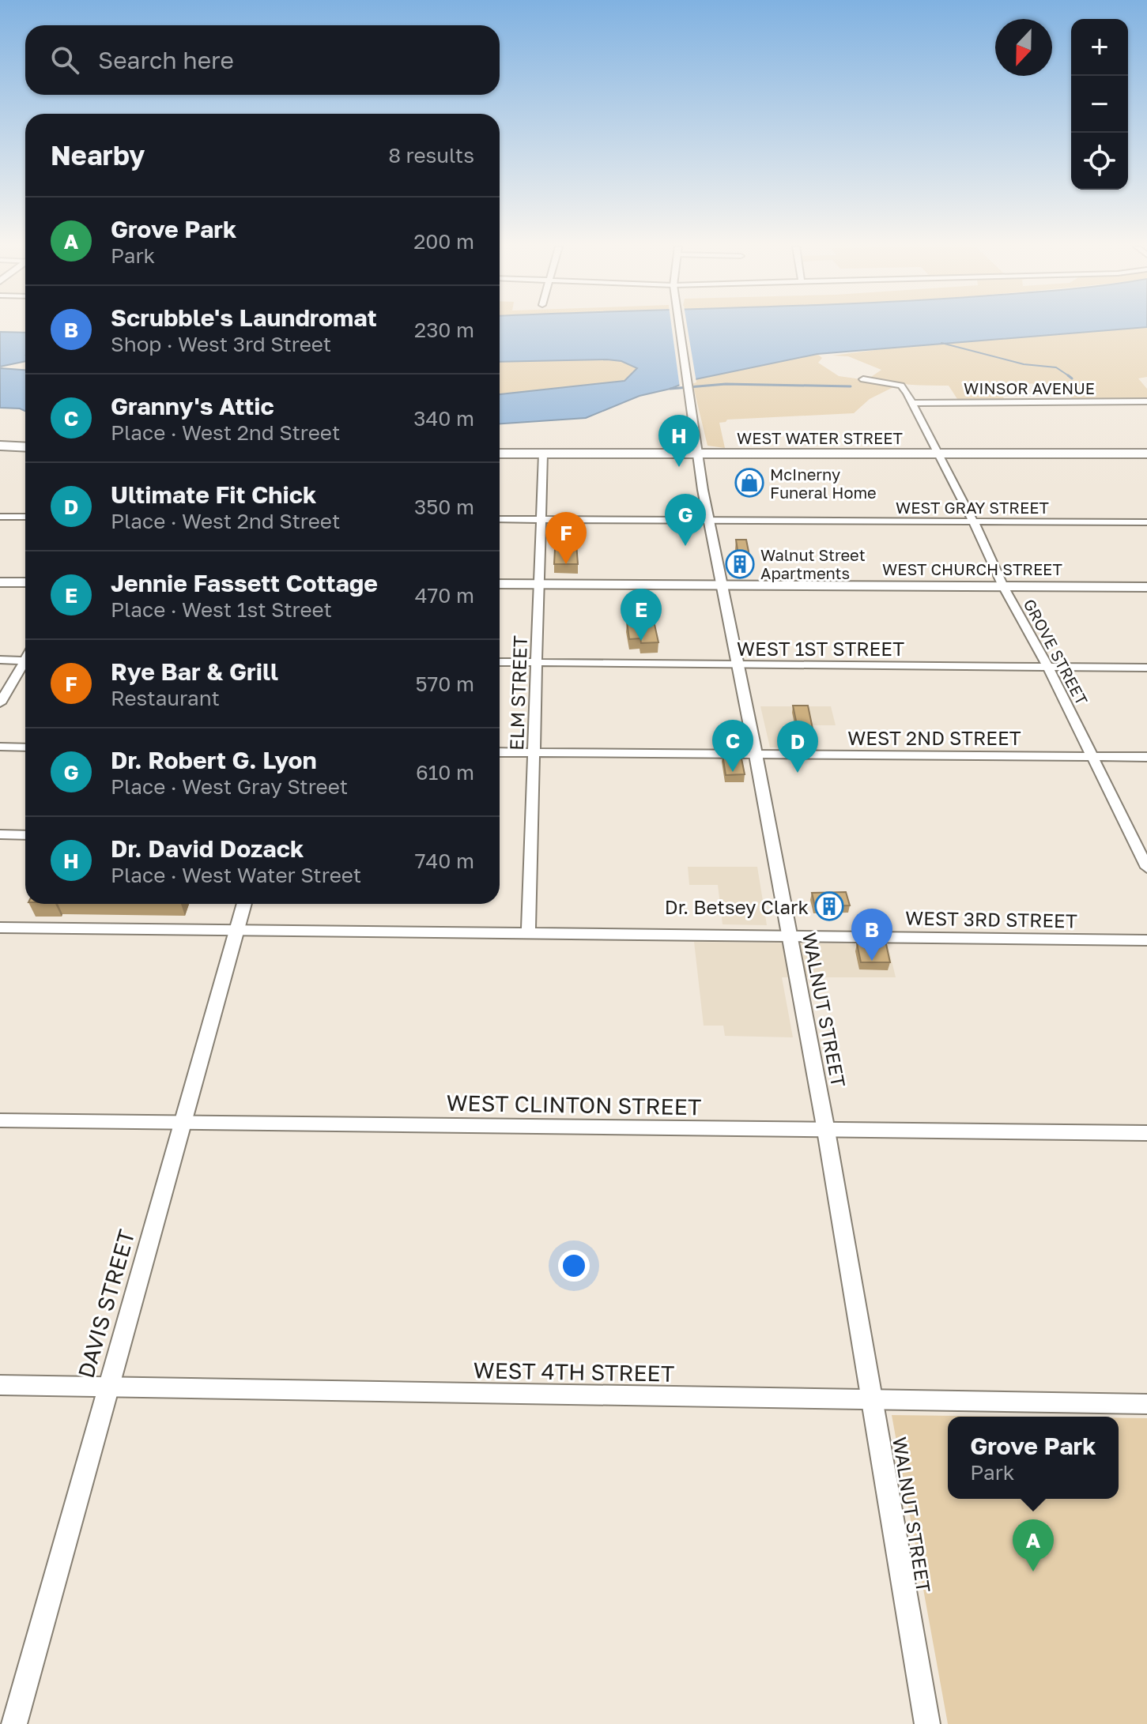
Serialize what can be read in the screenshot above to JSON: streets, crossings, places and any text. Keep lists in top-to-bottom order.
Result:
{
  "streets": {
    "main road": ["WEST WATER STREET", "WEST CHURCH STREET"],
    "street": [
      "WINSOR AVENUE",
      "WEST GRAY STREET",
      "WEST 1ST STREET",
      "GROVE STREET",
      "ELM STREET",
      "WEST 2ND STREET",
      "WEST 3RD STREET",
      "WALNUT STREET",
      "WEST CLINTON STREET",
      "DAVIS STREET",
      "WEST 4TH STREET"
    ]
  },
  "crossings": [
    ["WINSOR AVENUE", "GROVE STREET"],
    ["WEST WATER STREET", "GROVE STREET"],
    ["WEST WATER STREET", "ELM STREET"],
    ["WEST WATER STREET", "WALNUT STREET"],
    ["WEST GRAY STREET", "GROVE STREET"],
    ["WEST GRAY STREET", "ELM STREET"],
    ["WEST GRAY STREET", "WALNUT STREET"],
    ["WEST CHURCH STREET", "GROVE STREET"],
    ["WEST CHURCH STREET", "ELM STREET"],
    ["WEST CHURCH STREET", "WALNUT STREET"],
    ["WEST 1ST STREET", "GROVE STREET"],
    ["WEST 1ST STREET", "ELM STREET"],
    ["WEST 1ST STREET", "WALNUT STREET"],
    ["GROVE STREET", "WEST 2ND STREET"],
    ["ELM STREET", "WEST 2ND STREET"],
    ["ELM STREET", "WEST 3RD STREET"],
    ["WEST 2ND STREET", "WALNUT STREET"],
    ["WEST 3RD STREET", "WALNUT STREET"],
    ["WEST 3RD STREET", "DAVIS STREET"],
    ["WALNUT STREET", "WEST CLINTON STREET"],
    ["WALNUT STREET", "WEST 4TH STREET"],
    ["WEST CLINTON STREET", "DAVIS STREET"],
    ["DAVIS STREET", "WEST 4TH STREET"]
  ],
  "places": {
    "shop": ["McInerny Funeral Home"],
    "building": ["Walnut Street Apartments", "Dr. Betsey Clark"]
  },
  "north": "bottom",
  "page": {
    "map_buttons": ["+", "−"],
    "search": "Search here",
    "heading": ["Nearby", "8 results"],
    "list": [
      {
        "mark": "A",
        "name": "Grove Park",
        "note": "Park",
        "value": "200 m"
      },
      {
        "mark": "B",
        "name": "Scrubble's Laundromat",
        "note": "Shop · West 3rd Street",
        "value": "230 m"
      },
      {
        "mark": "C",
        "name": "Granny's Attic",
        "note": "Place · West 2nd Street",
        "value": "340 m"
      },
      {
        "mark": "D",
        "name": "Ultimate Fit Chick",
        "note": "Place · West 2nd Street",
        "value": "350 m"
      },
      {
        "mark": "E",
        "name": "Jennie Fassett Cottage",
        "note": "Place · West 1st Street",
        "value": "470 m"
      },
      {
        "mark": "F",
        "name": "Rye Bar & Grill",
        "note": "Restaurant",
        "value": "570 m"
      },
      {
        "mark": "G",
        "name": "Dr. Robert G. Lyon",
        "note": "Place · West Gray Street",
        "value": "610 m"
      },
      {
        "mark": "H",
        "name": "Dr. David Dozack",
        "note": "Place · West Water Street",
        "value": "740 m"
      }
    ],
    "pins": [
      "H",
      "G",
      "F",
      "E",
      "C",
      "D",
      "B",
      "A"
    ],
    "popup": ["Grove Park", "Park"]
  }
}
